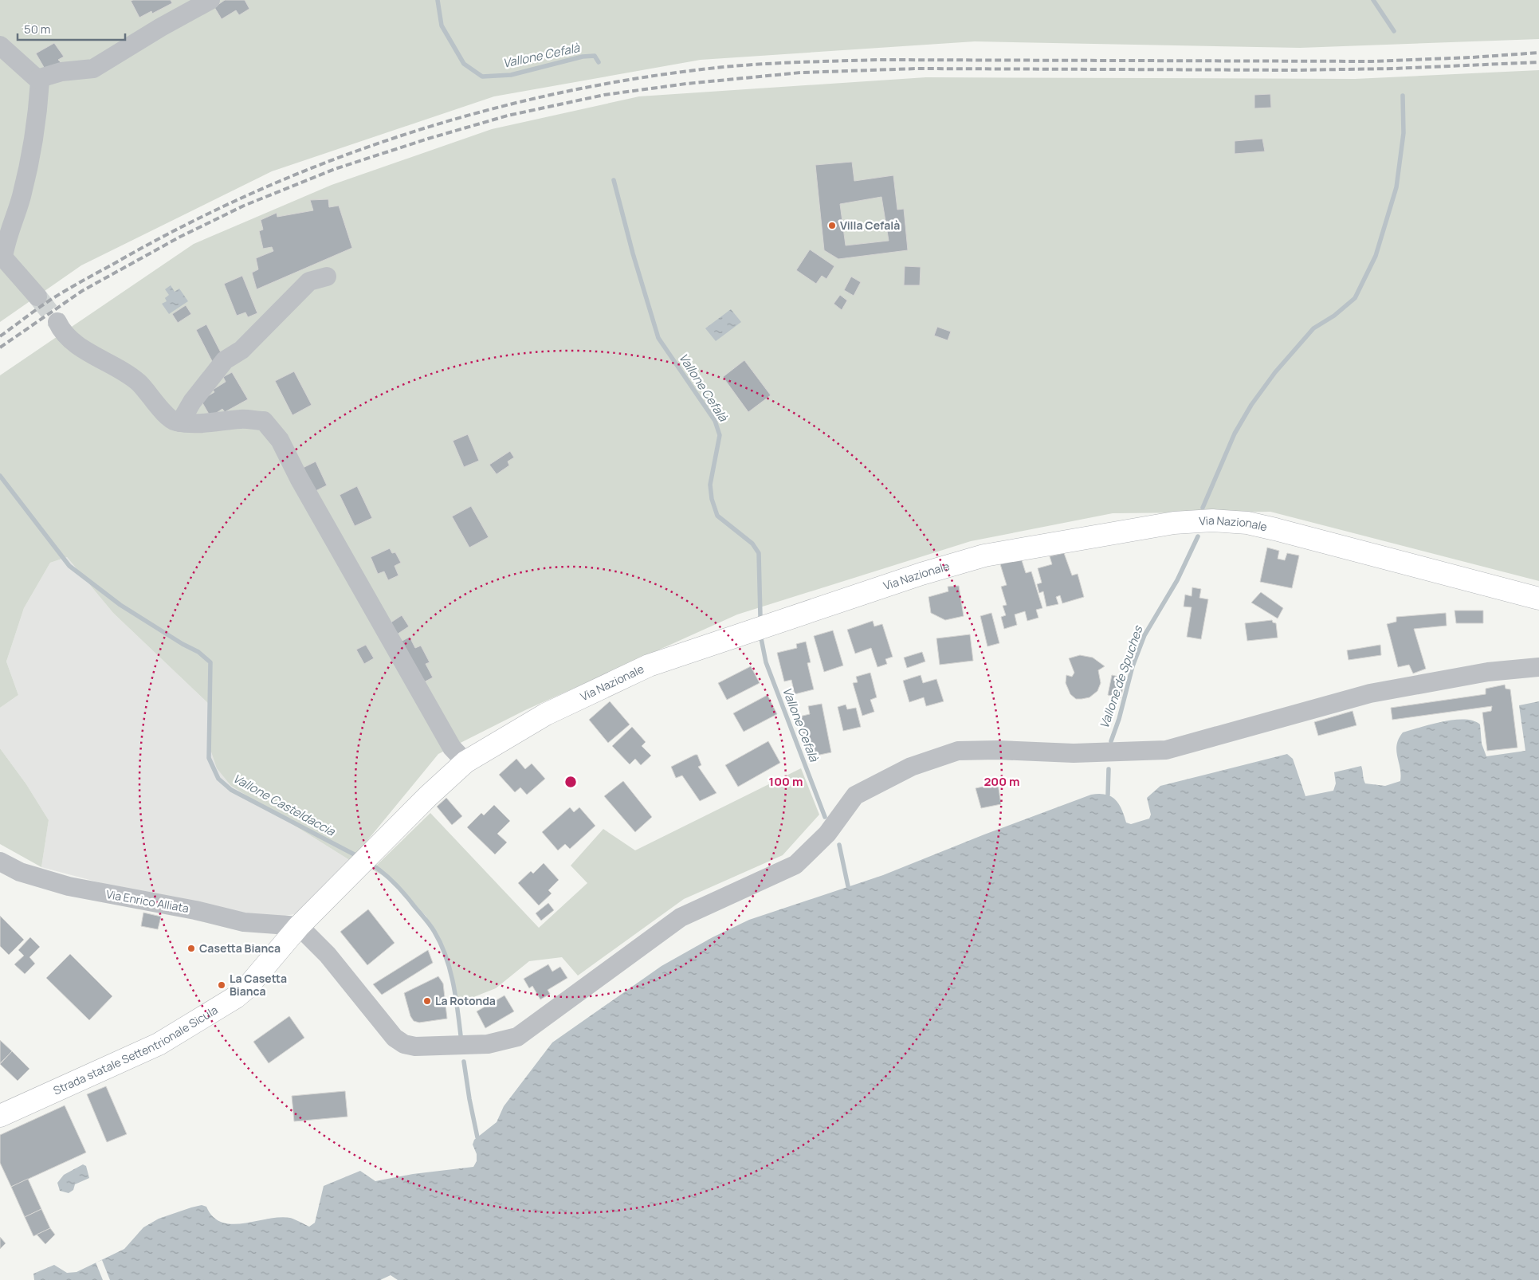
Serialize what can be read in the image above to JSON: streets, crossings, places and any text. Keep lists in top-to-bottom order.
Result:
{
  "streets": {
    "main road": ["Via Nazionale", "Strada statale Settentrionale Sicula"],
    "street": ["Via Enrico Alliata"]
  },
  "crossings": [
    ["Via Nazionale", "Strada statale Settentrionale Sicula"],
    ["Via Enrico Alliata", "Strada statale Settentrionale Sicula"]
  ],
  "water": ["Vallone Cefalà", "Vallone de Spuches", "Vallone Casteldaccia"],
  "places": [
    "Villa Cefalà",
    "Casetta Bianca",
    "La Casetta Bianca",
    "La Rotonda"
  ],
  "scale_bar": "50 m",
  "rings": ["100 m", "200 m"]
}
